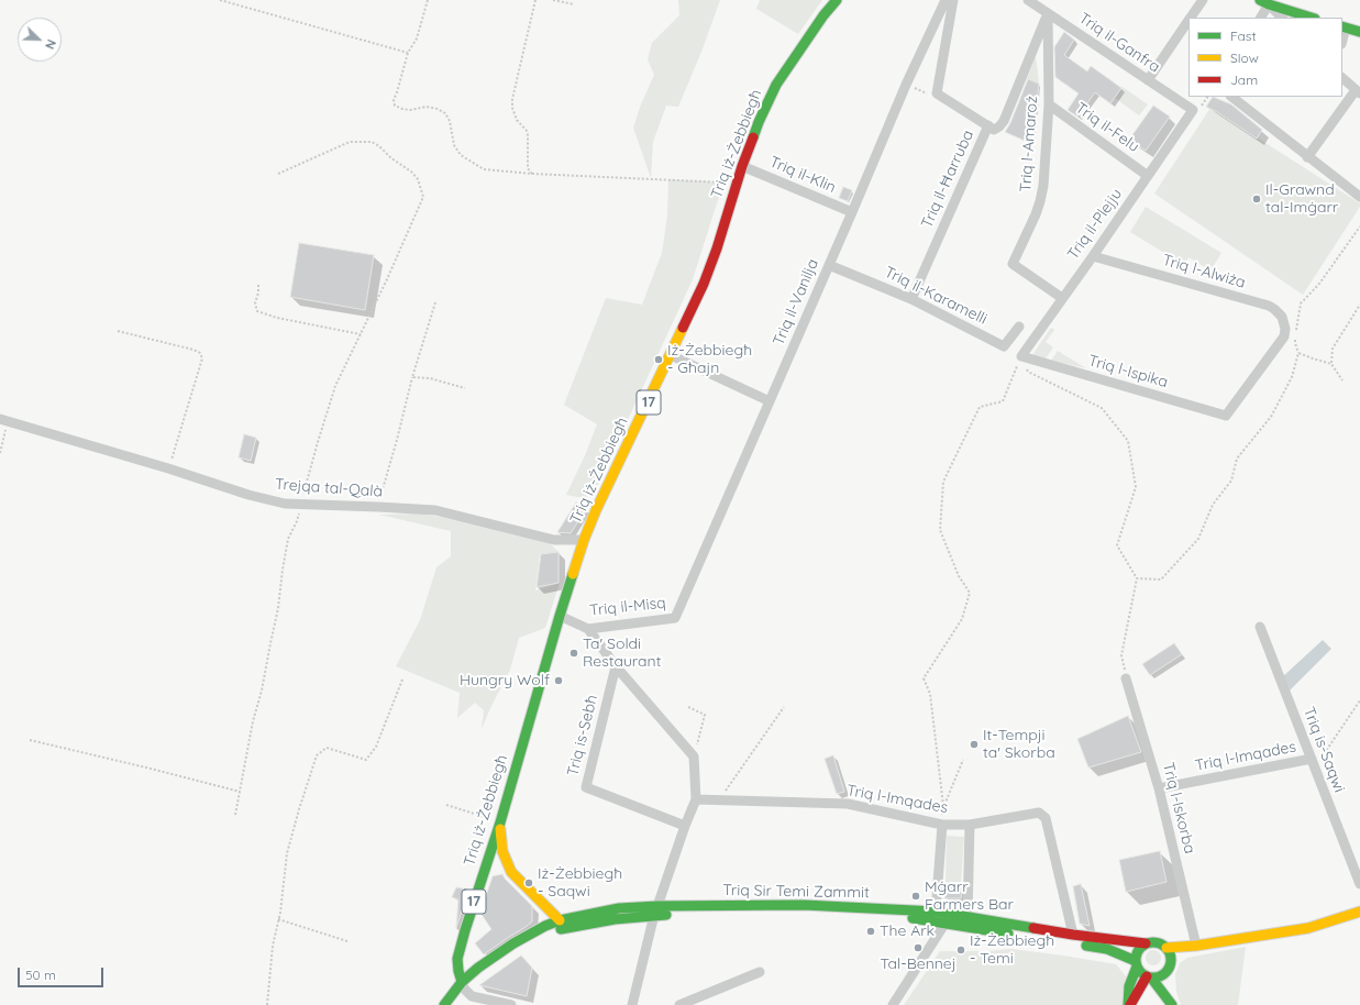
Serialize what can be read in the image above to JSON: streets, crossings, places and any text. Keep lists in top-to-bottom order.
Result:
{
  "streets": {
    "main road": ["Triq iż-Żebbiegħ", "17", "Triq Sir Temi Zammit"],
    "street": [
      "Triq il-Ganfra",
      "Triq il-Felu",
      "Triq l-Amaroż",
      "Triq il-Klin",
      "Triq il-Ħarruba",
      "Triq il-Plejju",
      "Triq l-Alwiża",
      "Triq il-Karamelli",
      "Triq il-Vanilja",
      "Triq l-Ispika",
      "Trejqa tal-Qalà",
      "Triq il-Misq",
      "Triq is-Sebħ",
      "Triq is-Saqwi",
      "Triq l-Imqades",
      "Triq l-Iskorba"
    ]
  },
  "crossings": [
    ["Triq il-Ganfra", "Triq l-Amaroż"],
    ["Triq il-Ganfra", "Triq il-Ħarruba"],
    ["Triq il-Ganfra", "Triq il-Plejju"],
    ["Triq il-Felu", "Triq l-Amaroż"],
    ["Triq il-Felu", "Triq il-Plejju"],
    ["Triq iż-Żebbiegħ", "Triq il-Klin"],
    ["Triq iż-Żebbiegħ", "17"],
    ["Triq iż-Żebbiegħ", "Trejqa tal-Qalà"],
    ["Triq iż-Żebbiegħ", "Triq il-Misq"],
    ["Triq iż-Żebbiegħ", "Triq Sir Temi Zammit"],
    ["Triq l-Amaroż", "Triq il-Ħarruba"],
    ["Triq l-Amaroż", "Triq il-Plejju"],
    ["Triq il-Klin", "Triq il-Vanilja"],
    ["Triq il-Ħarruba", "Triq il-Karamelli"],
    ["Triq il-Plejju", "Triq l-Alwiża"],
    ["Triq il-Plejju", "Triq l-Ispika"],
    ["Triq l-Alwiża", "Triq l-Ispika"],
    ["Triq il-Karamelli", "Triq il-Vanilja"],
    ["Triq il-Vanilja", "Triq il-Misq"],
    ["17", "Triq Sir Temi Zammit"],
    ["Triq is-Saqwi", "Triq l-Imqades"],
    ["Triq l-Imqades", "Triq l-Iskorba"],
    ["Triq l-Imqades", "Triq Sir Temi Zammit"]
  ],
  "places": [
    "Il-Grawnd tal-Imġarr",
    "Iż-Żebbiegħ - Għajn",
    "Ta' Soldi Restaurant",
    "Hungry Wolf",
    "It-Tempji ta' Skorba",
    "Iż-Żebbiegħ - Saqwi",
    "Mġarr Farmers Bar",
    "The Ark",
    "Tal-Bennej",
    "Iż-Żebbiegħ - Temi"
  ],
  "legend": ["Fast", "Slow", "Jam"],
  "scale_bar": "50 m",
  "north": "bottom right"
}
